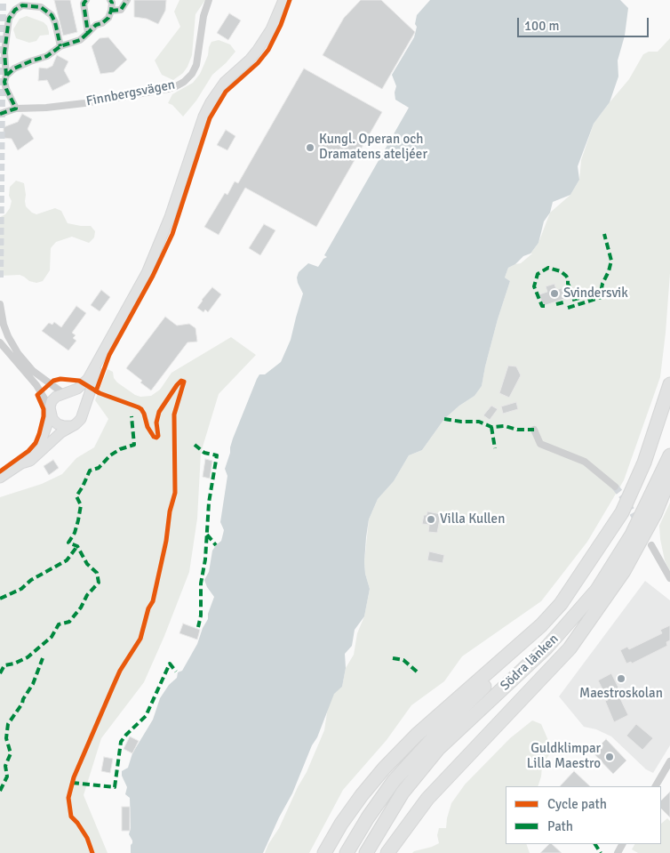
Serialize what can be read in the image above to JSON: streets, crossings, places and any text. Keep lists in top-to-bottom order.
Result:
{
  "streets": {
    "highway": ["Södra länken"],
    "street": ["Finnbergsvägen"]
  },
  "places": [
    "Kungl. Operan och Dramatens ateljéer",
    "Svindersvik",
    "Villa Kullen",
    "Maestroskolan",
    "Guldklimpar Lilla Maestro"
  ],
  "legend": ["Cycle path", "Path"],
  "scale_bar": "100 m"
}
